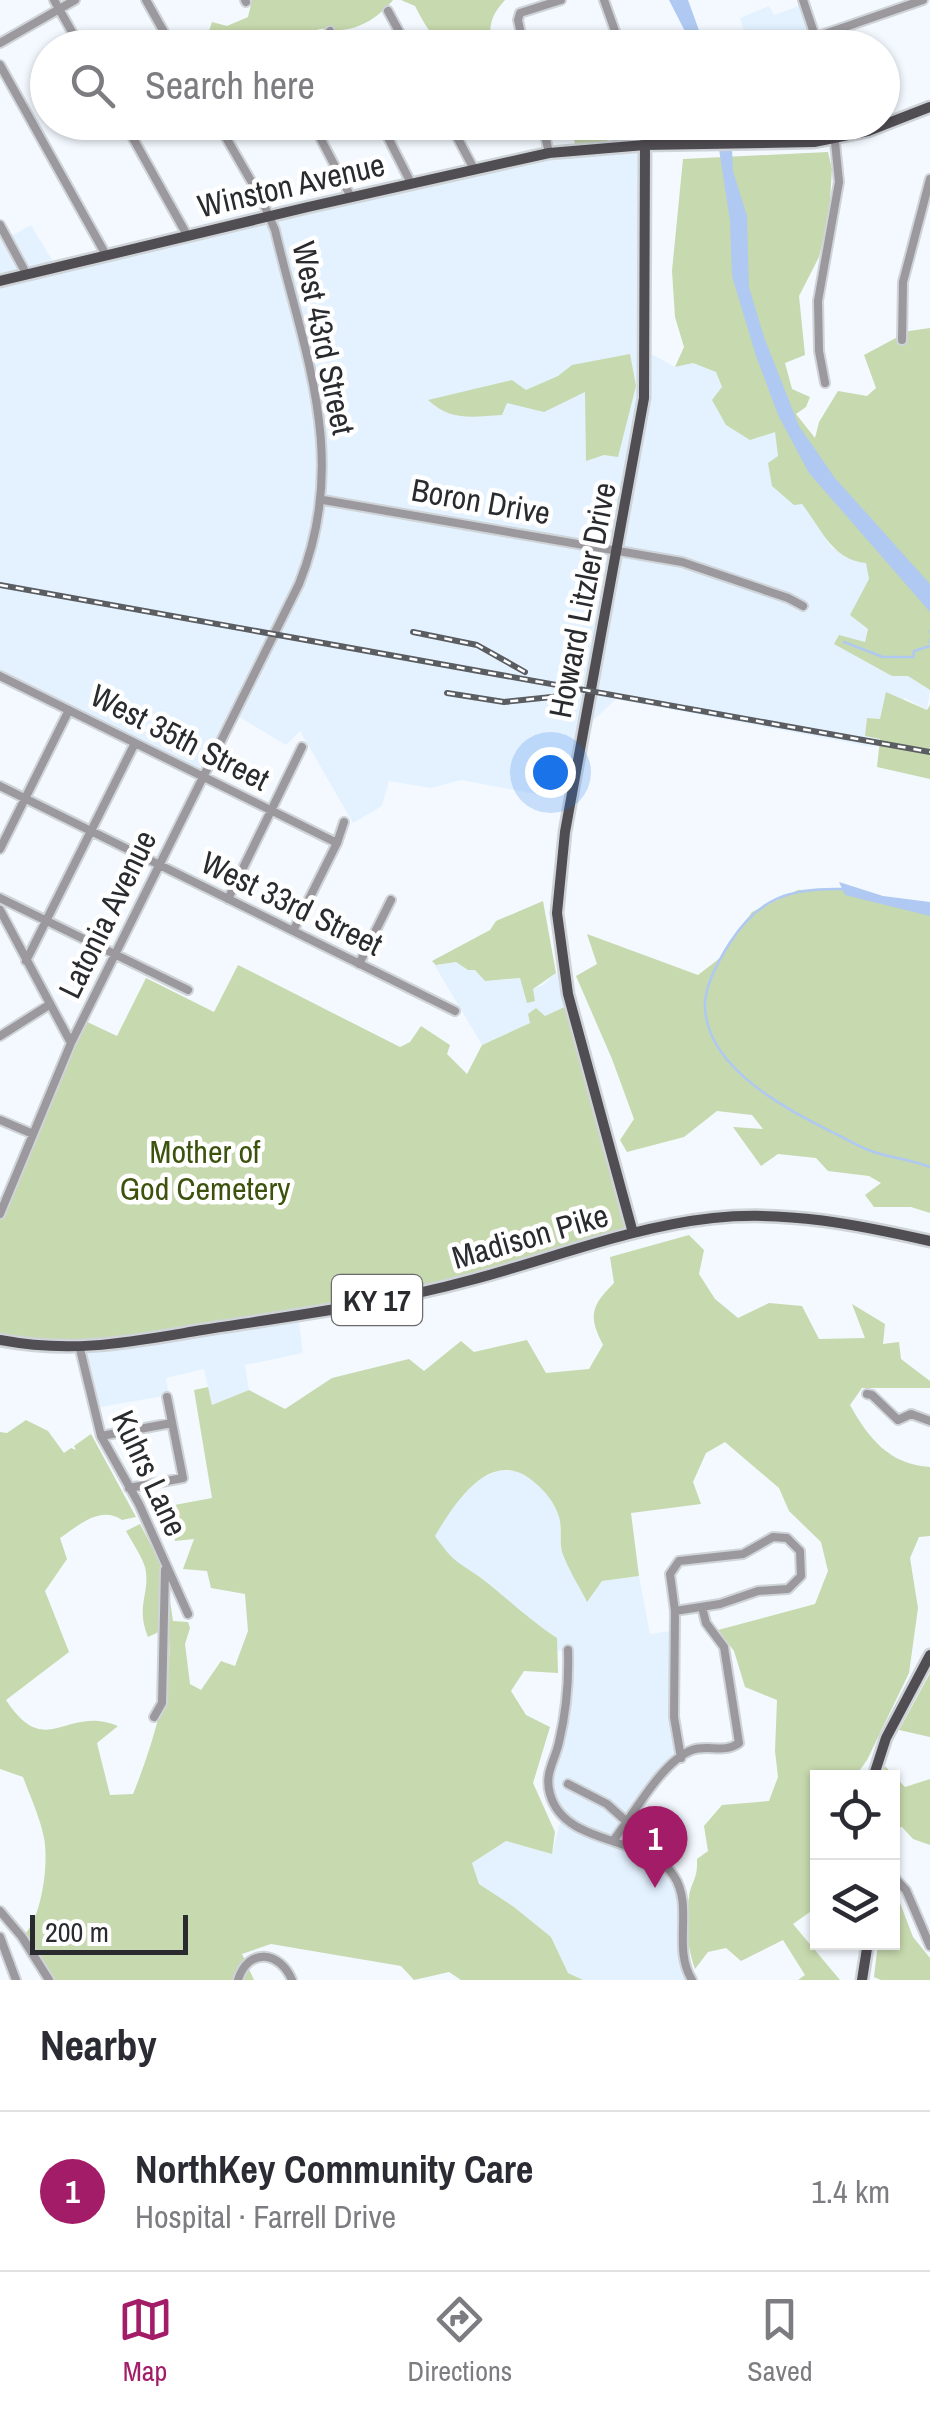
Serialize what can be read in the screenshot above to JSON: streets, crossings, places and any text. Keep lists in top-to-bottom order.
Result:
{
  "streets": {
    "main road": [
      "Winston Avenue",
      "Howard Litzler Drive",
      "Madison Pike",
      "KY 17"
    ],
    "street": [
      "West 43rd Street",
      "Boron Drive",
      "West 35th Street",
      "West 33rd Street",
      "Latonia Avenue",
      "Kuhrs Lane"
    ]
  },
  "crossings": [
    ["Winston Avenue", "West 43rd Street"],
    ["Winston Avenue", "Howard Litzler Drive"],
    ["West 43rd Street", "Boron Drive"],
    ["West 43rd Street", "Latonia Avenue"],
    ["Boron Drive", "Howard Litzler Drive"],
    ["Howard Litzler Drive", "Madison Pike"],
    ["West 35th Street", "Latonia Avenue"],
    ["West 33rd Street", "Latonia Avenue"],
    ["Madison Pike", "KY 17"],
    ["Madison Pike", "Kuhrs Lane"],
    ["KY 17", "Kuhrs Lane"]
  ],
  "parks": ["Mother of God Cemetery"],
  "scale_bar": "200 m",
  "page": {
    "search": "Search here",
    "pins": "1",
    "scale": "200 m",
    "heading": "Nearby",
    "list": [
      {
        "mark": "1",
        "name": "NorthKey Community Care",
        "note": "Hospital · Farrell Drive",
        "value": "1.4 km"
      }
    ],
    "nav": ["Map", "Directions", "Saved"]
  }
}
